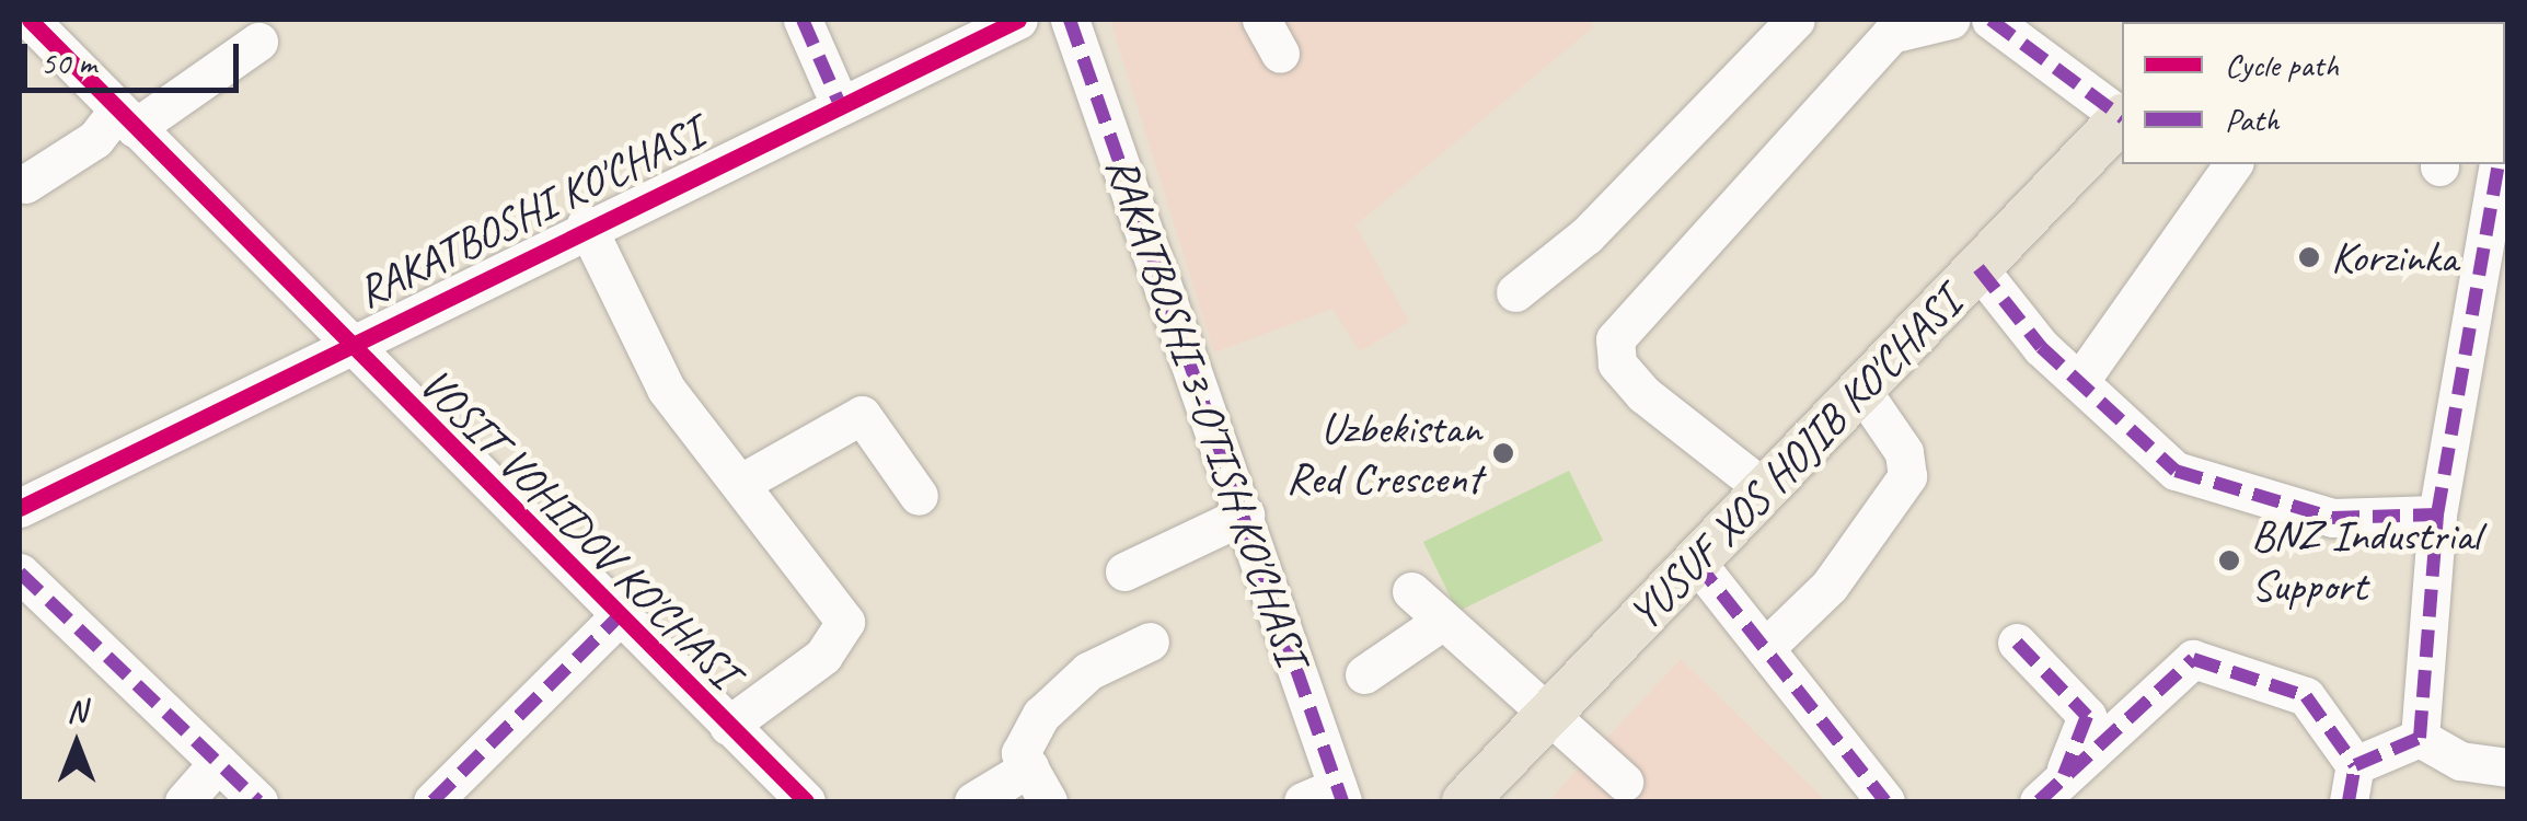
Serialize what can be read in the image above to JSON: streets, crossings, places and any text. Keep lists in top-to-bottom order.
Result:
{
  "streets": {
    "main road": ["YUSUF XOS HOJIB KO'CHASI"],
    "street": ["RAKATBOSHI KO'CHASI", "RAKATBOSHI 3-O'TISH KO'CHASI", "VOSIT VOHIDOV KO'CHASI"]
  },
  "crossings": [
    ["RAKATBOSHI KO'CHASI", "VOSIT VOHIDOV KO'CHASI"]
  ],
  "places": ["Korzinka", "Uzbekistan Red Crescent", "BNZ Industrial Support"],
  "legend": ["Cycle path", "Path"],
  "scale_bar": "50 m",
  "north": "top"
}
